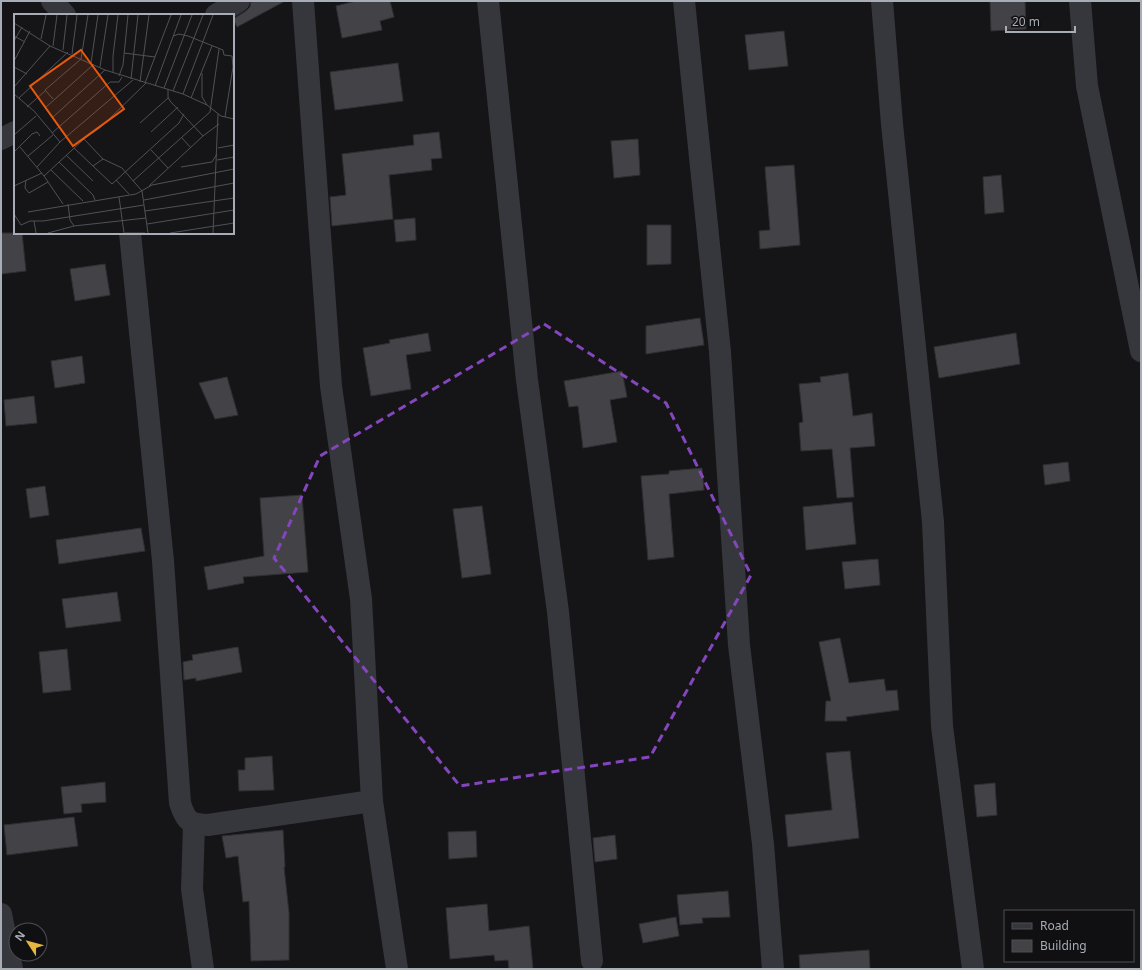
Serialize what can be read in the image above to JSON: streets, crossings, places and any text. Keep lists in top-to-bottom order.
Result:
{
  "legend": ["Road", "Building"],
  "scale_bar": "20 m",
  "north": "top left"
}
